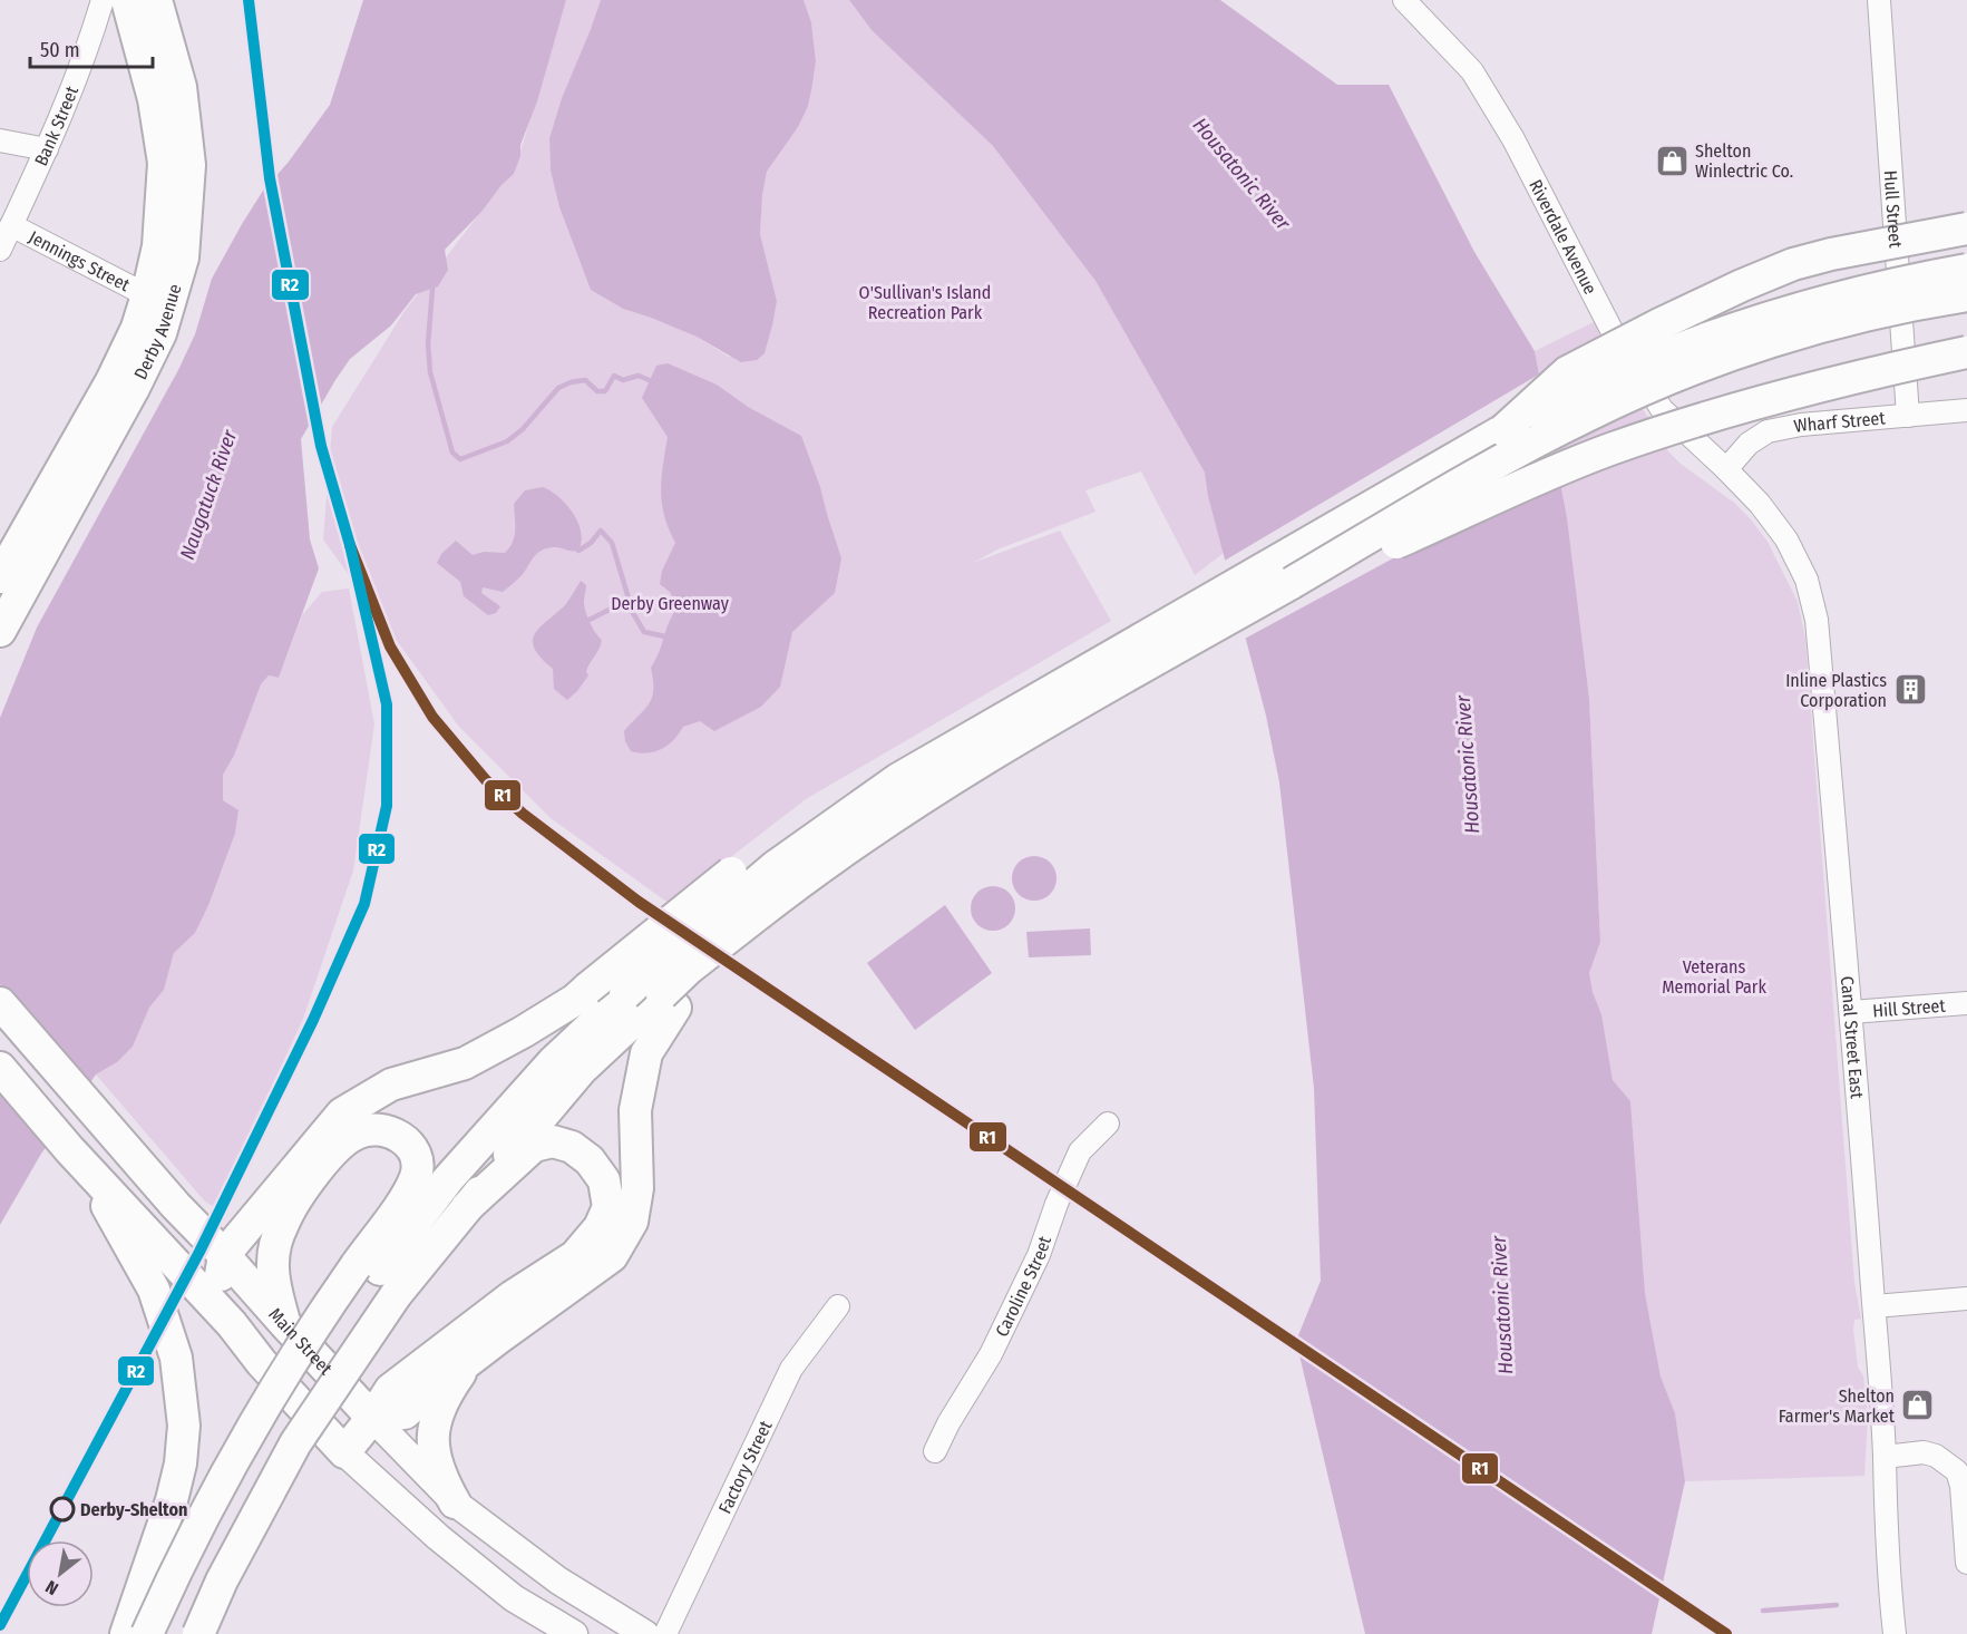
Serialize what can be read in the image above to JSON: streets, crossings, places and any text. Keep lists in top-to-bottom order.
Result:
{
  "streets": {
    "highway": ["Derby Avenue", "Main Street"],
    "street": [
      "Bank Street",
      "Hull Street",
      "Riverdale Avenue",
      "Jennings Street",
      "Wharf Street",
      "Hill Street",
      "Canal Street East",
      "Caroline Street",
      "Factory Street"
    ]
  },
  "crossings": [
    ["Bank Street", "Jennings Street"],
    ["Hull Street", "Wharf Street"],
    ["Riverdale Avenue", "Wharf Street"],
    ["Riverdale Avenue", "Canal Street East"],
    ["Jennings Street", "Derby Avenue"],
    ["Wharf Street", "Canal Street East"],
    ["Hill Street", "Canal Street East"]
  ],
  "water": ["Housatonic River", "Naugatuck River"],
  "parks": ["O'Sullivan's Island Recreation Park", "Derby Greenway", "Veterans Memorial Park"],
  "places": {
    "shop": ["Shelton Winlectric Co.", "Shelton Farmer's Market"],
    "building": ["Inline Plastics Corporation"],
    "other": ["Derby-Shelton"]
  },
  "lines": ["transit line R2", "transit line R1"],
  "scale_bar": "50 m",
  "north": "bottom left"
}
